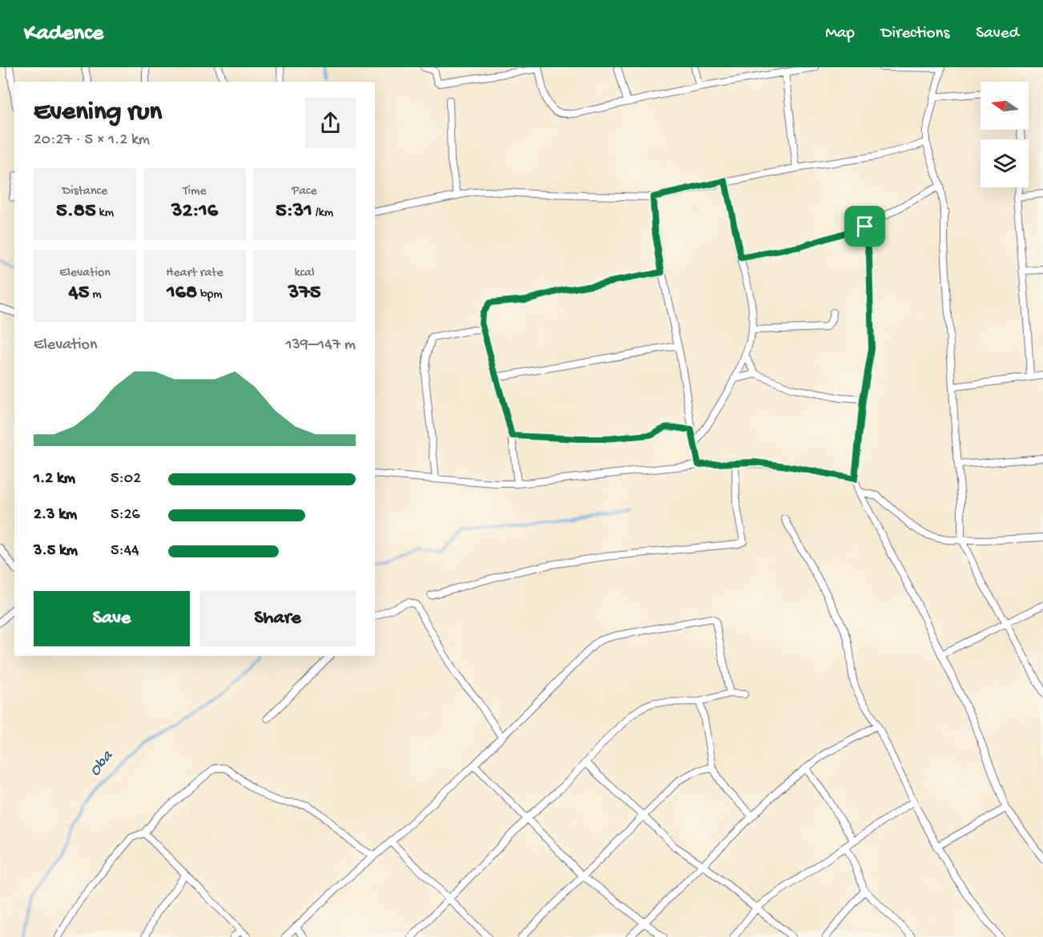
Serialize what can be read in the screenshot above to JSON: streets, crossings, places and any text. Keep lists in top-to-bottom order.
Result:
{
  "water": ["Oba"],
  "north": "left",
  "page": {
    "header": "Kadence",
    "nav": ["Map", "Directions", "Saved"],
    "heading": ["Evening run", "20:27 · 5 × 1.2 km"],
    "stats": [
      ["Distance", "5.85 km"],
      ["Time", "32:16"],
      ["Pace", "5:31 /km"],
      ["Elevation", "45 m"],
      ["Heart rate", "168 bpm"],
      ["kcal", "375"]
    ],
    "chart": ["Elevation", "139–147 m"],
    "list": [
      {
        "name": "1.2 km",
        "note": "5:02"
      },
      {
        "name": "2.3 km",
        "note": "5:26"
      },
      {
        "name": "3.5 km",
        "note": "5:44"
      }
    ],
    "buttons": ["Save", "Share"]
  }
}
